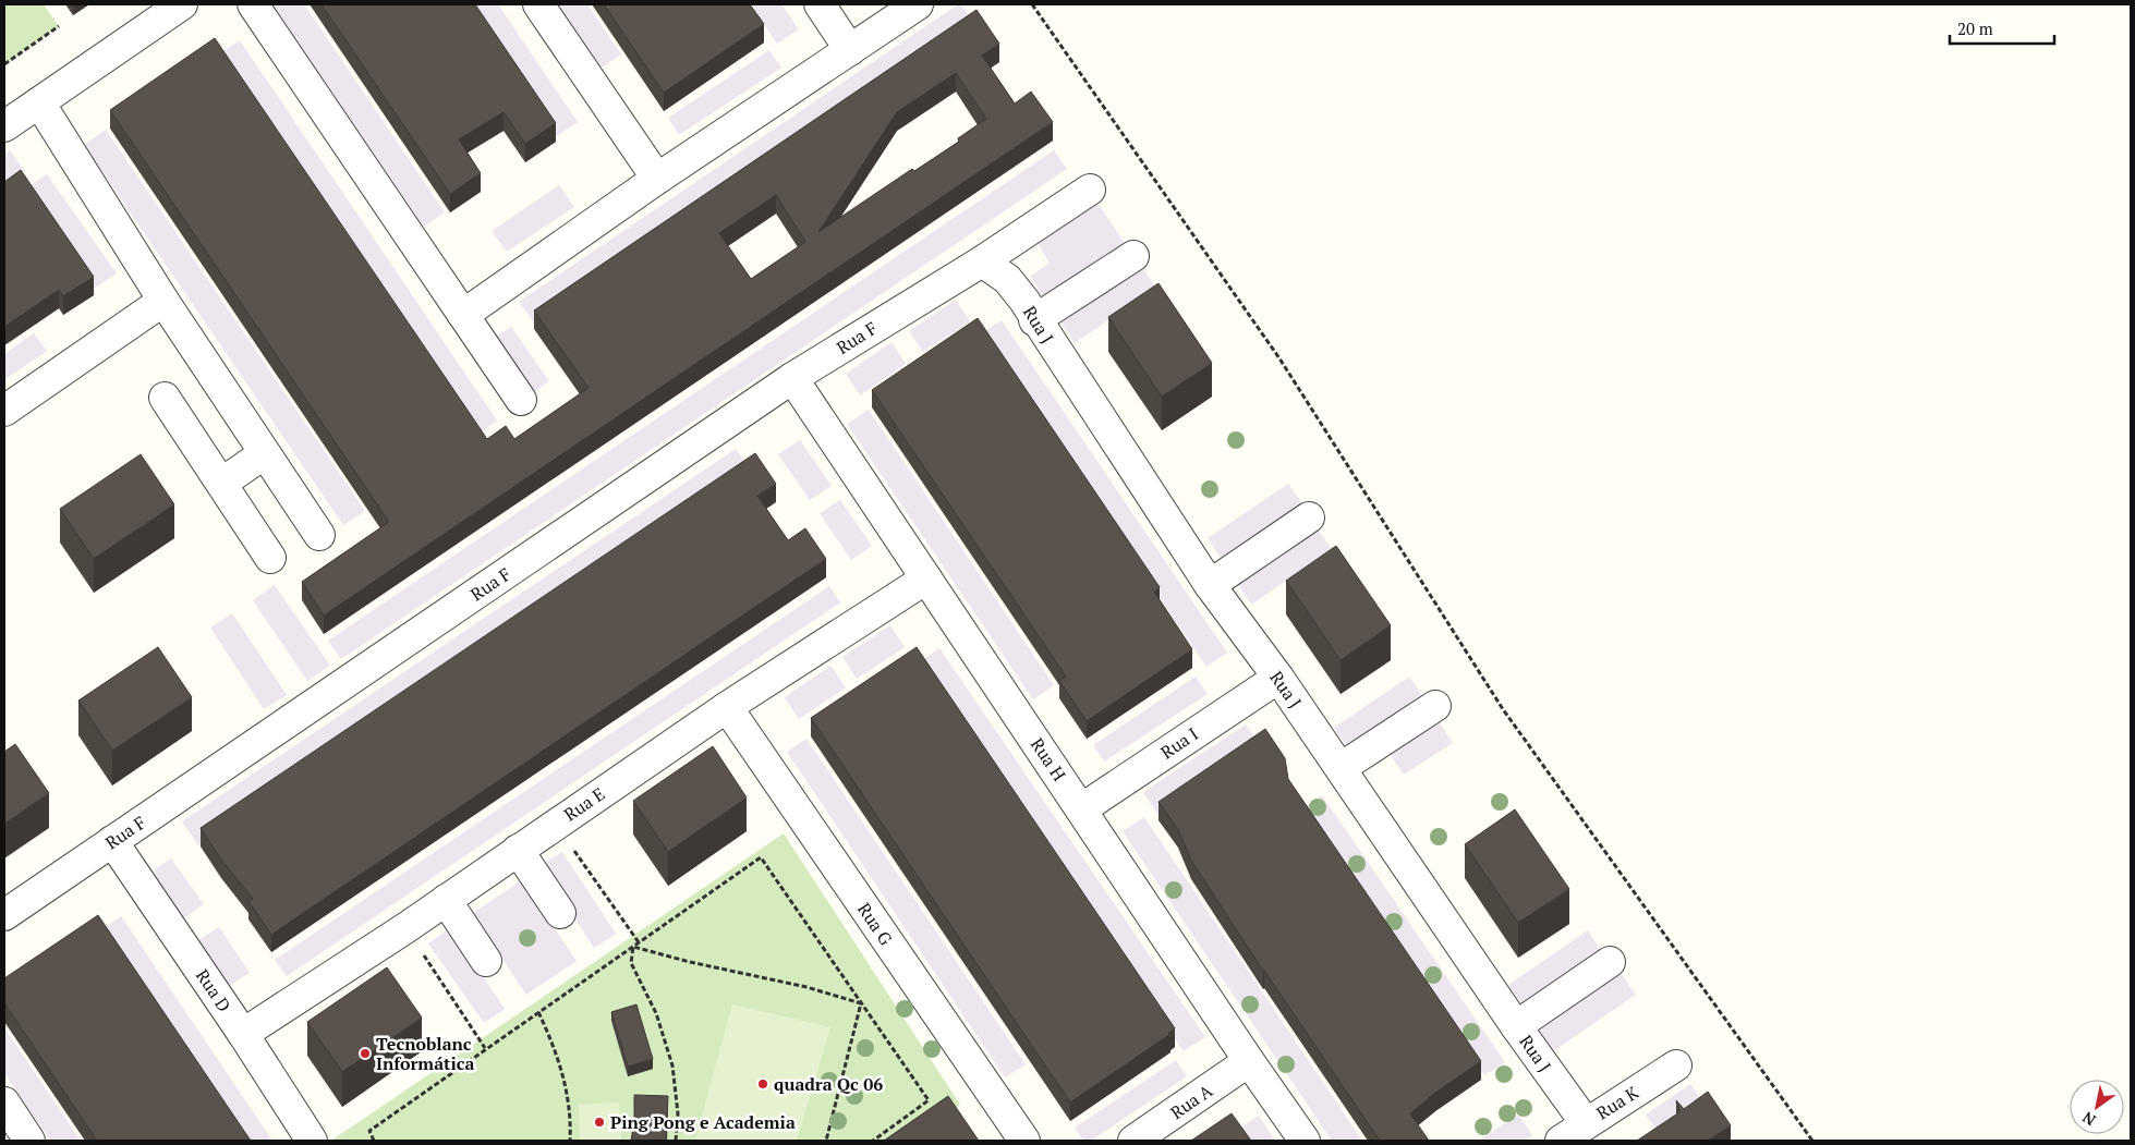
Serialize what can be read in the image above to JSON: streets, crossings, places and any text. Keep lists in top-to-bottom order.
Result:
{
  "streets": {
    "street": [
      "Rua J",
      "Rua F",
      "Rua I",
      "Rua H",
      "Rua E",
      "Rua G",
      "Rua D",
      "Rua A",
      "Rua K"
    ]
  },
  "crossings": [
    ["Rua J", "Rua F"],
    ["Rua J", "Rua I"],
    ["Rua J", "Rua K"],
    ["Rua F", "Rua H"],
    ["Rua F", "Rua D"],
    ["Rua I", "Rua H"],
    ["Rua H", "Rua E"],
    ["Rua H", "Rua A"],
    ["Rua E", "Rua G"],
    ["Rua E", "Rua D"]
  ],
  "places": ["Tecnoblanc Informática", "quadra Qc 06", "Ping Pong e Academia"],
  "scale_bar": "20 m",
  "north": "bottom left"
}
